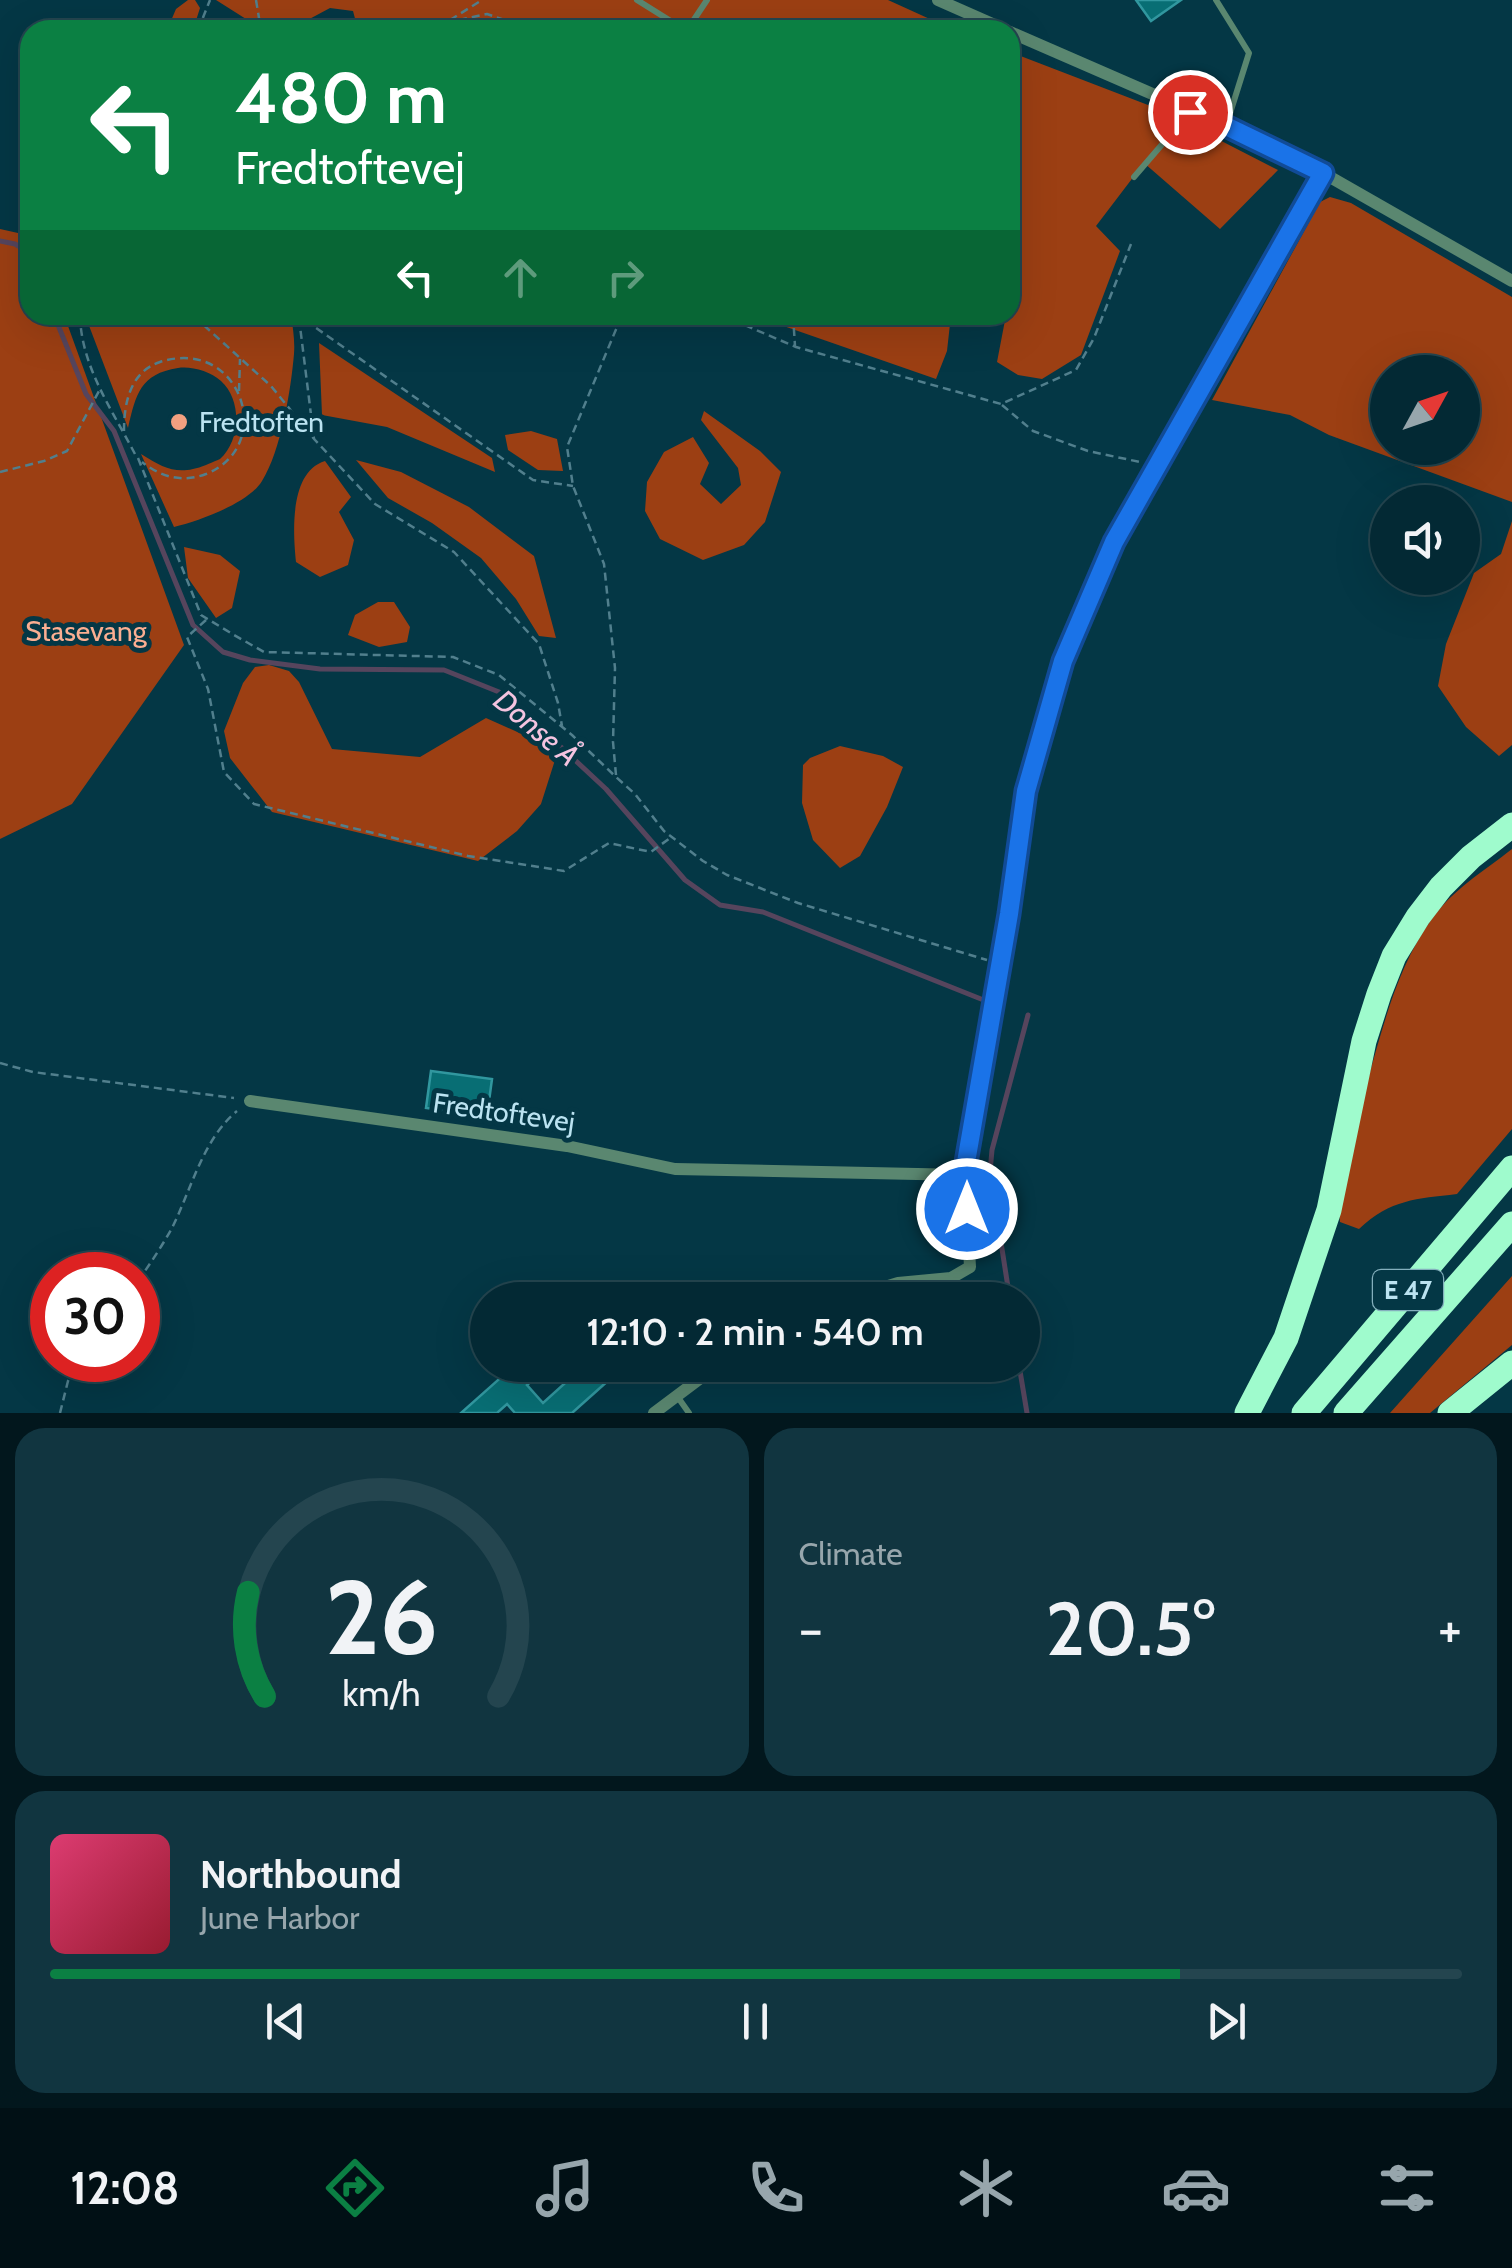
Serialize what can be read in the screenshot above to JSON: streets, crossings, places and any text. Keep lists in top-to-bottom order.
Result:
{
  "streets": {
    "highway": ["E 47"],
    "street": ["Fredtoftevej"]
  },
  "water": ["Donse Å"],
  "parks": ["Stasevang"],
  "places": ["Fredtoften"],
  "north": "top right",
  "page": {
    "turn": ["480 m", "Fredtoftevej"],
    "limit": "30",
    "trip": "12:10 · 2 min · 540 m",
    "tile": "Climate",
    "heat": ["−", "20.5°", "+"],
    "song": ["Northbound", "June Harbor"],
    "tabs": "12:08",
    "gauge": ["26", "km/h"]
  }
}
